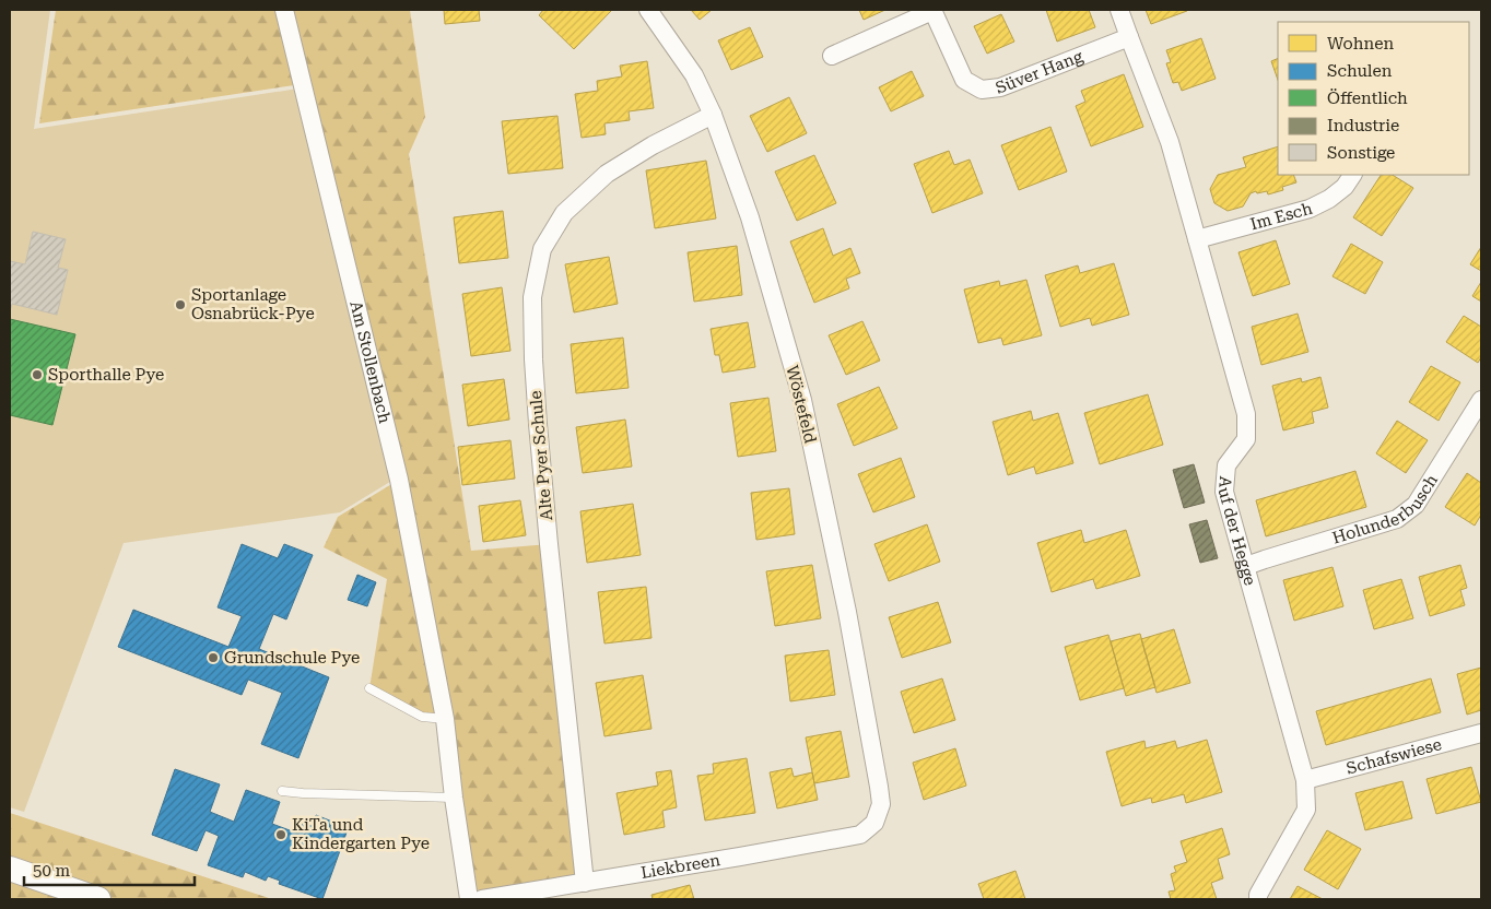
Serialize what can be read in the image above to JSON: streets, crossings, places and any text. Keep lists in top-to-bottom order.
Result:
{
  "streets": {
    "street": [
      "Süver Hang",
      "Im Esch",
      "Am Stollenbach",
      "Wöstefeld",
      "Alte Pyer Schule",
      "Holunderbusch",
      "Auf der Hegge",
      "Schafswiese",
      "Liekbreen"
    ]
  },
  "crossings": [
    ["Süver Hang", "Auf der Hegge"],
    ["Im Esch", "Auf der Hegge"],
    ["Wöstefeld", "Alte Pyer Schule"],
    ["Wöstefeld", "Liekbreen"],
    ["Alte Pyer Schule", "Liekbreen"],
    ["Holunderbusch", "Auf der Hegge"],
    ["Auf der Hegge", "Schafswiese"]
  ],
  "places": [
    "Sportanlage Osnabrück-Pye",
    "Sporthalle Pye",
    "Grundschule Pye",
    "KiTa und Kindergarten Pye"
  ],
  "legend": [
    "Wohnen",
    "Schulen",
    "Öffentlich",
    "Industrie",
    "Sonstige"
  ],
  "scale_bar": "50 m"
}
